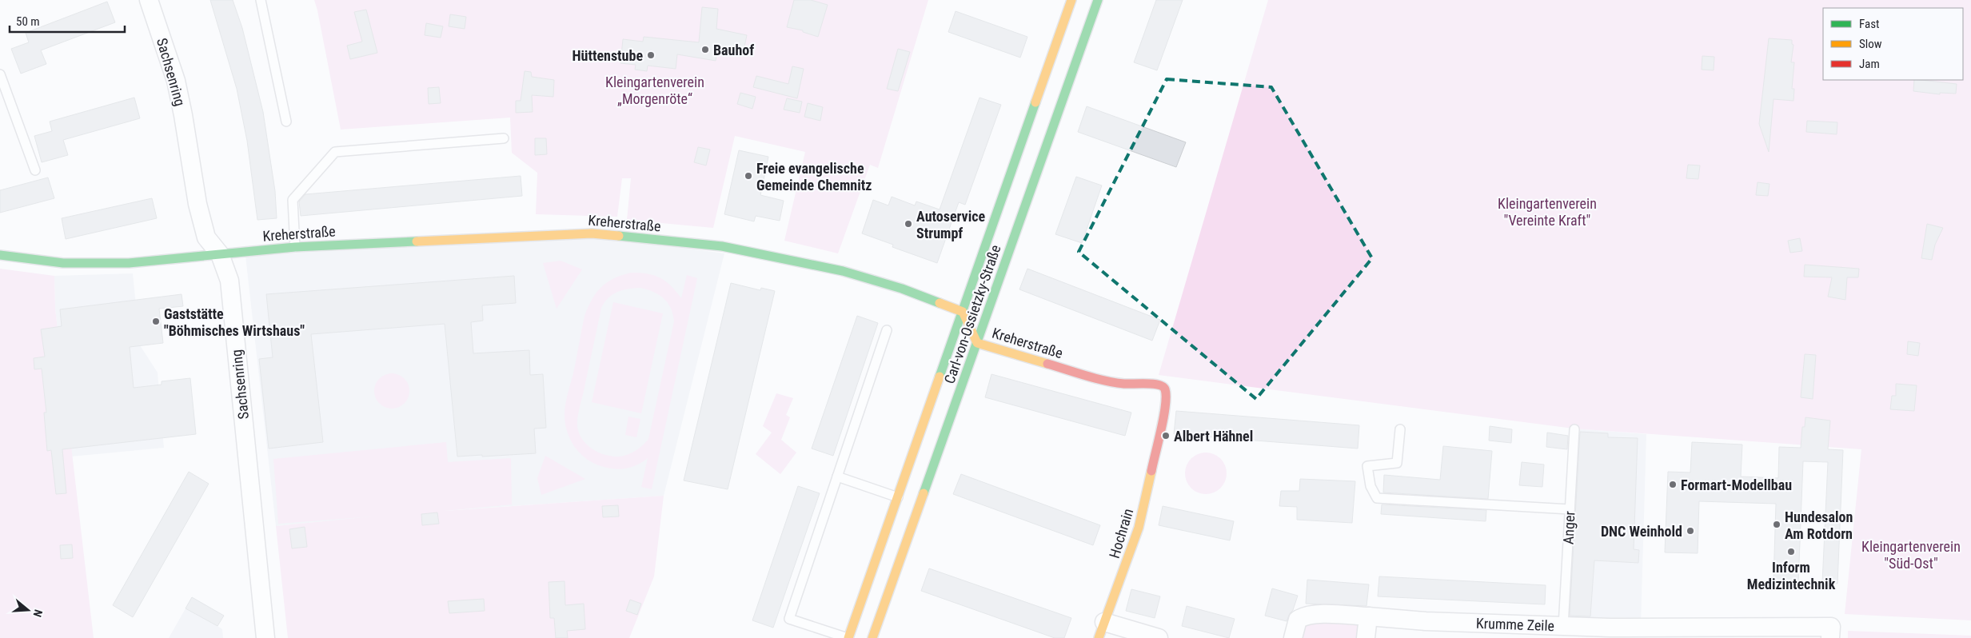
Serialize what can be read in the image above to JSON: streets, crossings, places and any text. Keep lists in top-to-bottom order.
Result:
{
  "streets": {
    "street": [
      "Sachsenring",
      "Kreherstraße",
      "Carl-von-Ossietzky-Straße",
      "Hochrain",
      "Krumme Zeile"
    ],
    "lane": ["Anger"]
  },
  "crossings": [
    ["Sachsenring", "Kreherstraße"],
    ["Kreherstraße", "Carl-von-Ossietzky-Straße"],
    ["Kreherstraße", "Hochrain"],
    ["Anger", "Krumme Zeile"]
  ],
  "parks": ["Kleingartenverein „Morgenröte“", "Kleingartenverein \"Vereinte Kraft\"", "Kleingartenverein \"Süd-Ost\""],
  "places": [
    "Bauhof",
    "Hüttenstube",
    "Freie evangelische Gemeinde Chemnitz",
    "Autoservice Strumpf",
    "Gaststätte \"Böhmisches Wirtshaus\"",
    "Albert Hähnel",
    "Formart-Modellbau",
    "Hundesalon Am Rotdorn",
    "DNC Weinhold",
    "Inform Medizintechnik"
  ],
  "legend": ["Fast", "Slow", "Jam"],
  "scale_bar": "50 m",
  "north": "right"
}
